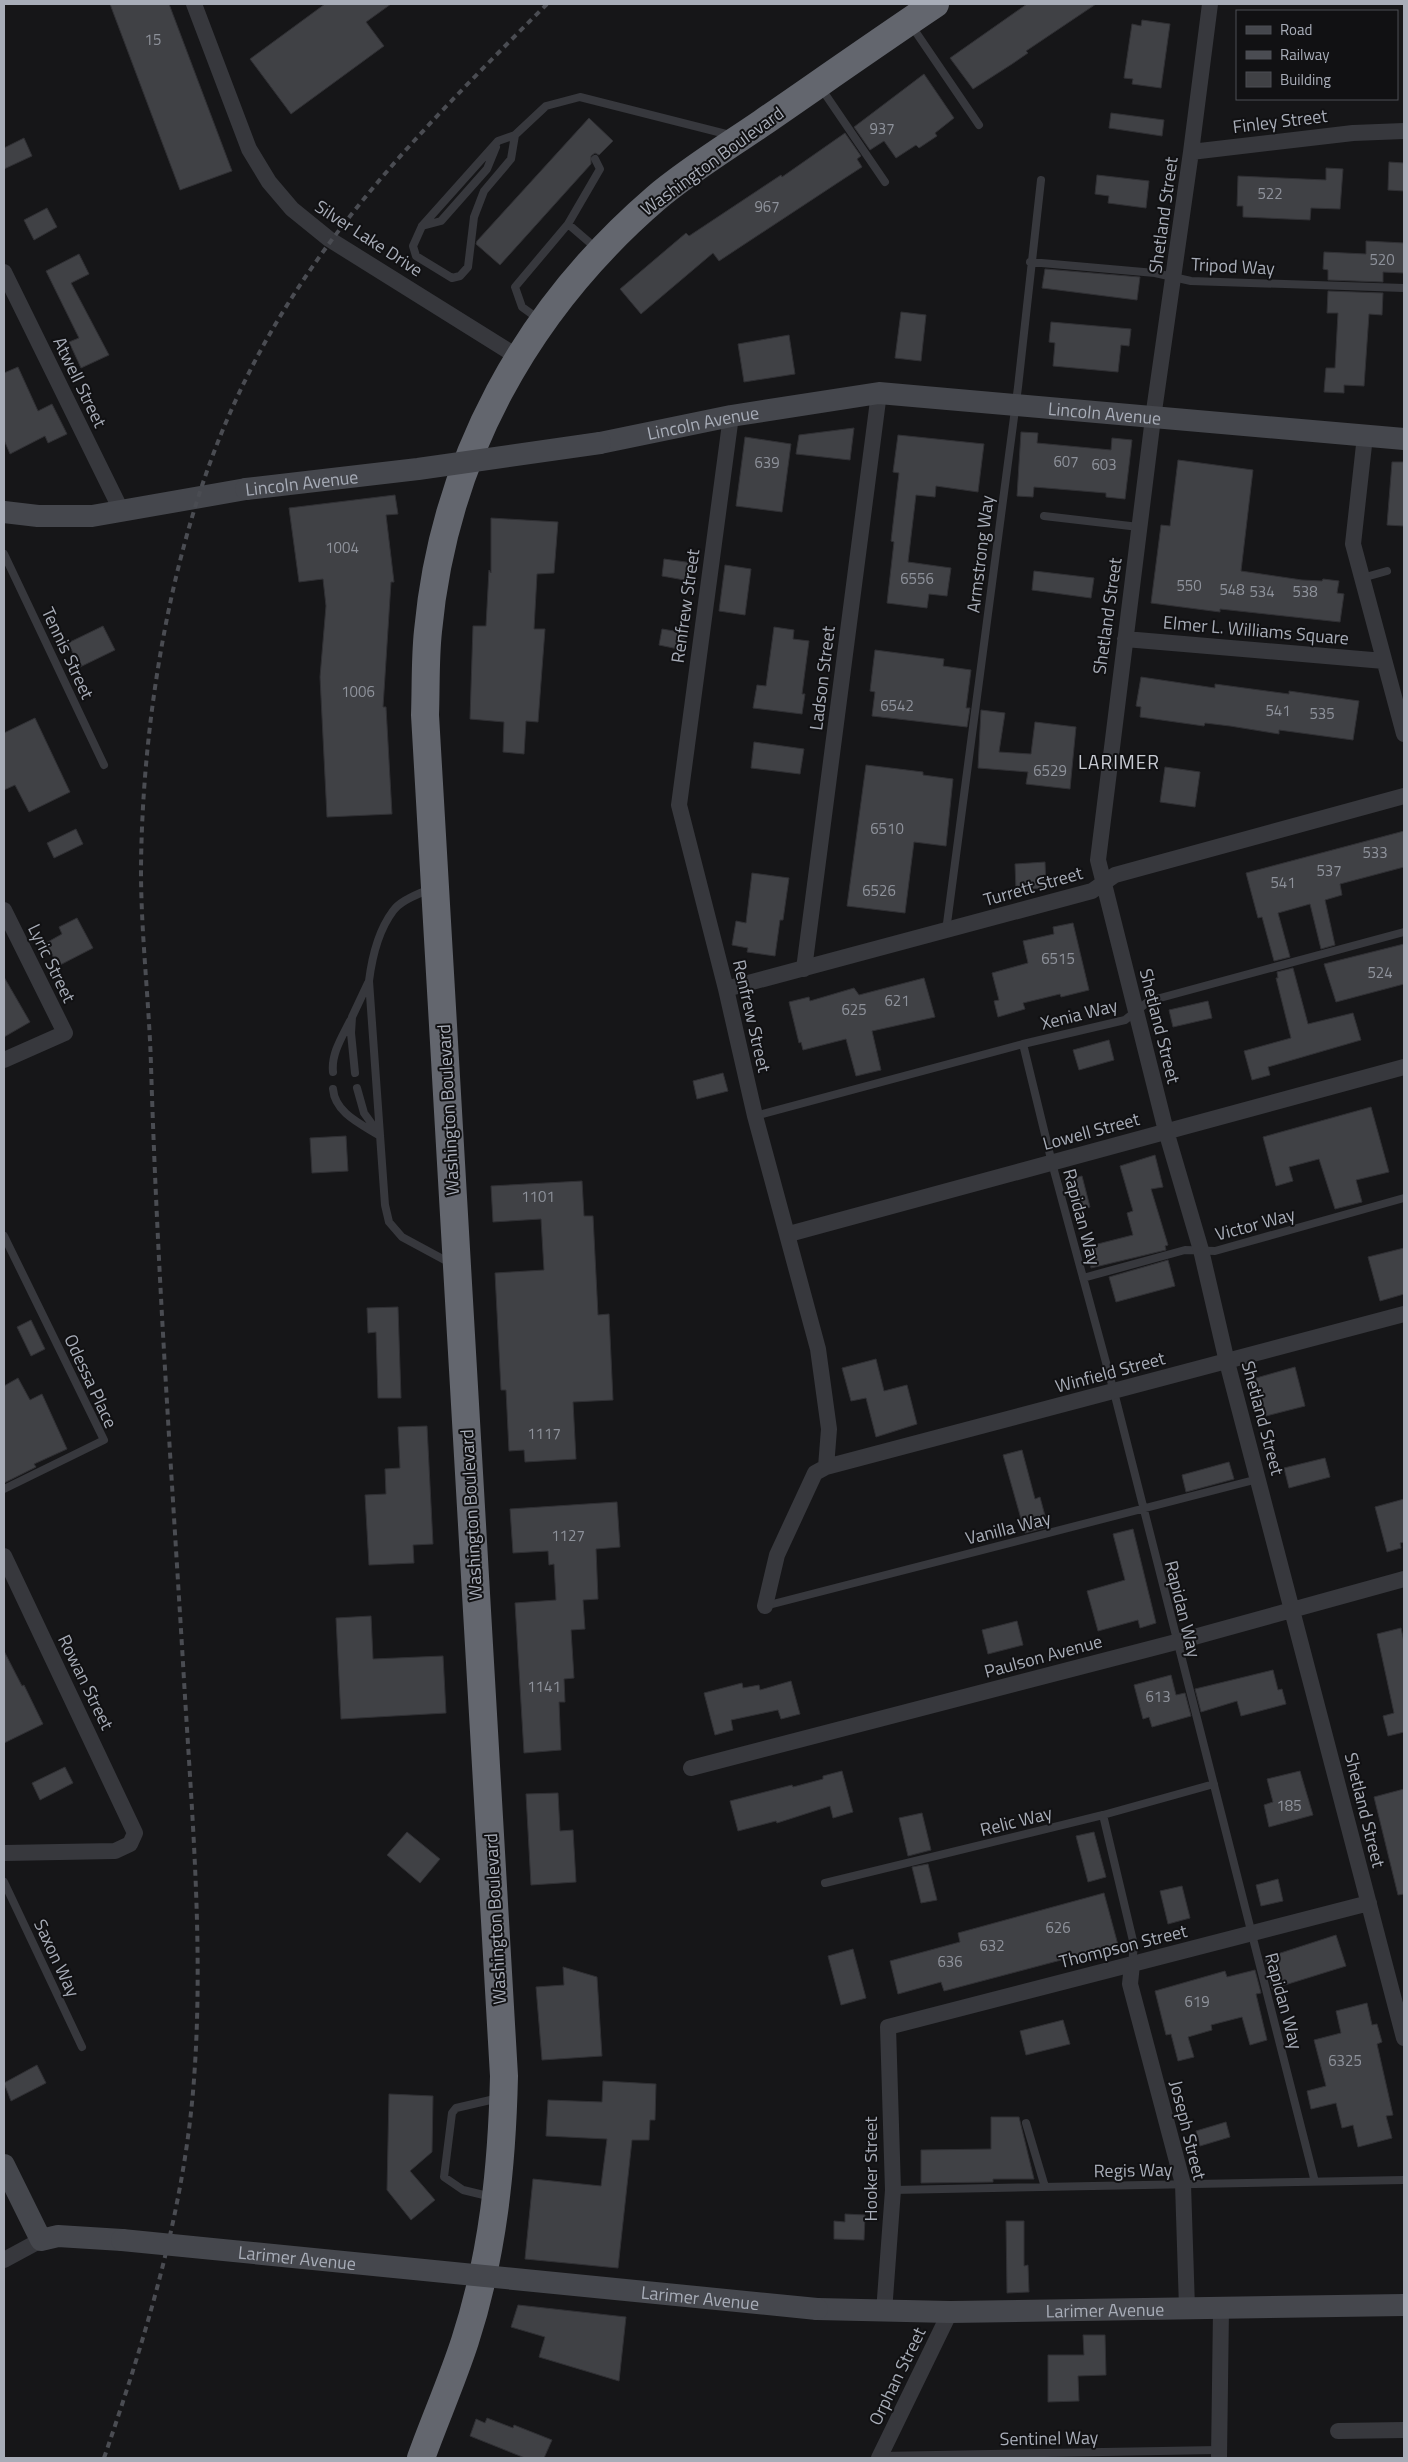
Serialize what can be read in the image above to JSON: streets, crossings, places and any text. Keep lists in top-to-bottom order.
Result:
{
  "streets": {
    "highway": ["Washington Boulevard"],
    "street": [
      "Finley Street",
      "Shetland Street",
      "Silver Lake Drive",
      "Atwell Street",
      "Lincoln Avenue",
      "Renfrew Street",
      "Elmer L. Williams Square",
      "Ladson Street",
      "Turrett Street",
      "Lyric Street",
      "Lowell Street",
      "Winfield Street",
      "Paulson Avenue",
      "Rowan Street",
      "Thompson Street",
      "Joseph Street",
      "Hooker Street",
      "Larimer Avenue",
      "Orphan Street"
    ],
    "lane": [
      "Tripod Way",
      "Armstrong Way",
      "Tennis Street",
      "Xenia Way",
      "Rapidan Way",
      "Victor Way",
      "Odessa Place",
      "Vanilla Way",
      "Relic Way",
      "Saxon Way",
      "Regis Way",
      "Sentinel Way"
    ]
  },
  "crossings": [
    ["Finley Street", "Shetland Street"],
    ["Washington Boulevard", "Silver Lake Drive"],
    ["Shetland Street", "Tripod Way"],
    ["Shetland Street", "Lincoln Avenue"],
    ["Shetland Street", "Elmer L. Williams Square"],
    ["Shetland Street", "Turrett Street"],
    ["Shetland Street", "Xenia Way"],
    ["Shetland Street", "Lowell Street"],
    ["Shetland Street", "Victor Way"],
    ["Shetland Street", "Winfield Street"],
    ["Shetland Street", "Vanilla Way"],
    ["Shetland Street", "Paulson Avenue"],
    ["Shetland Street", "Thompson Street"],
    ["Tripod Way", "Armstrong Way"],
    ["Atwell Street", "Lincoln Avenue"],
    ["Lincoln Avenue", "Armstrong Way"],
    ["Lincoln Avenue", "Renfrew Street"],
    ["Lincoln Avenue", "Ladson Street"],
    ["Armstrong Way", "Turrett Street"],
    ["Renfrew Street", "Turrett Street"],
    ["Renfrew Street", "Xenia Way"],
    ["Renfrew Street", "Lowell Street"],
    ["Renfrew Street", "Winfield Street"],
    ["Ladson Street", "Turrett Street"],
    ["Xenia Way", "Rapidan Way"],
    ["Lowell Street", "Rapidan Way"],
    ["Rapidan Way", "Victor Way"],
    ["Rapidan Way", "Winfield Street"],
    ["Rapidan Way", "Vanilla Way"],
    ["Rapidan Way", "Paulson Avenue"],
    ["Rapidan Way", "Relic Way"],
    ["Rapidan Way", "Thompson Street"],
    ["Rapidan Way", "Regis Way"],
    ["Thompson Street", "Joseph Street"],
    ["Thompson Street", "Hooker Street"],
    ["Joseph Street", "Regis Way"],
    ["Joseph Street", "Larimer Avenue"],
    ["Hooker Street", "Regis Way"],
    ["Hooker Street", "Larimer Avenue"],
    ["Larimer Avenue", "Orphan Street"],
    ["Orphan Street", "Sentinel Way"]
  ],
  "districts": ["LARIMER"],
  "house_numbers": [
    "15",
    "937",
    "522",
    "967",
    "520",
    "607",
    "639",
    "603",
    "1004",
    "6556",
    "550",
    "548",
    "534",
    "538",
    "1006",
    "6542",
    "541",
    "535",
    "6529",
    "6510",
    "533",
    "537",
    "541",
    "6526",
    "6515",
    "524",
    "621",
    "625",
    "1101",
    "1117",
    "1127",
    "1141",
    "613",
    "185",
    "626",
    "632",
    "636",
    "619",
    "6325"
  ],
  "legend": ["Road", "Railway", "Building"]
}
